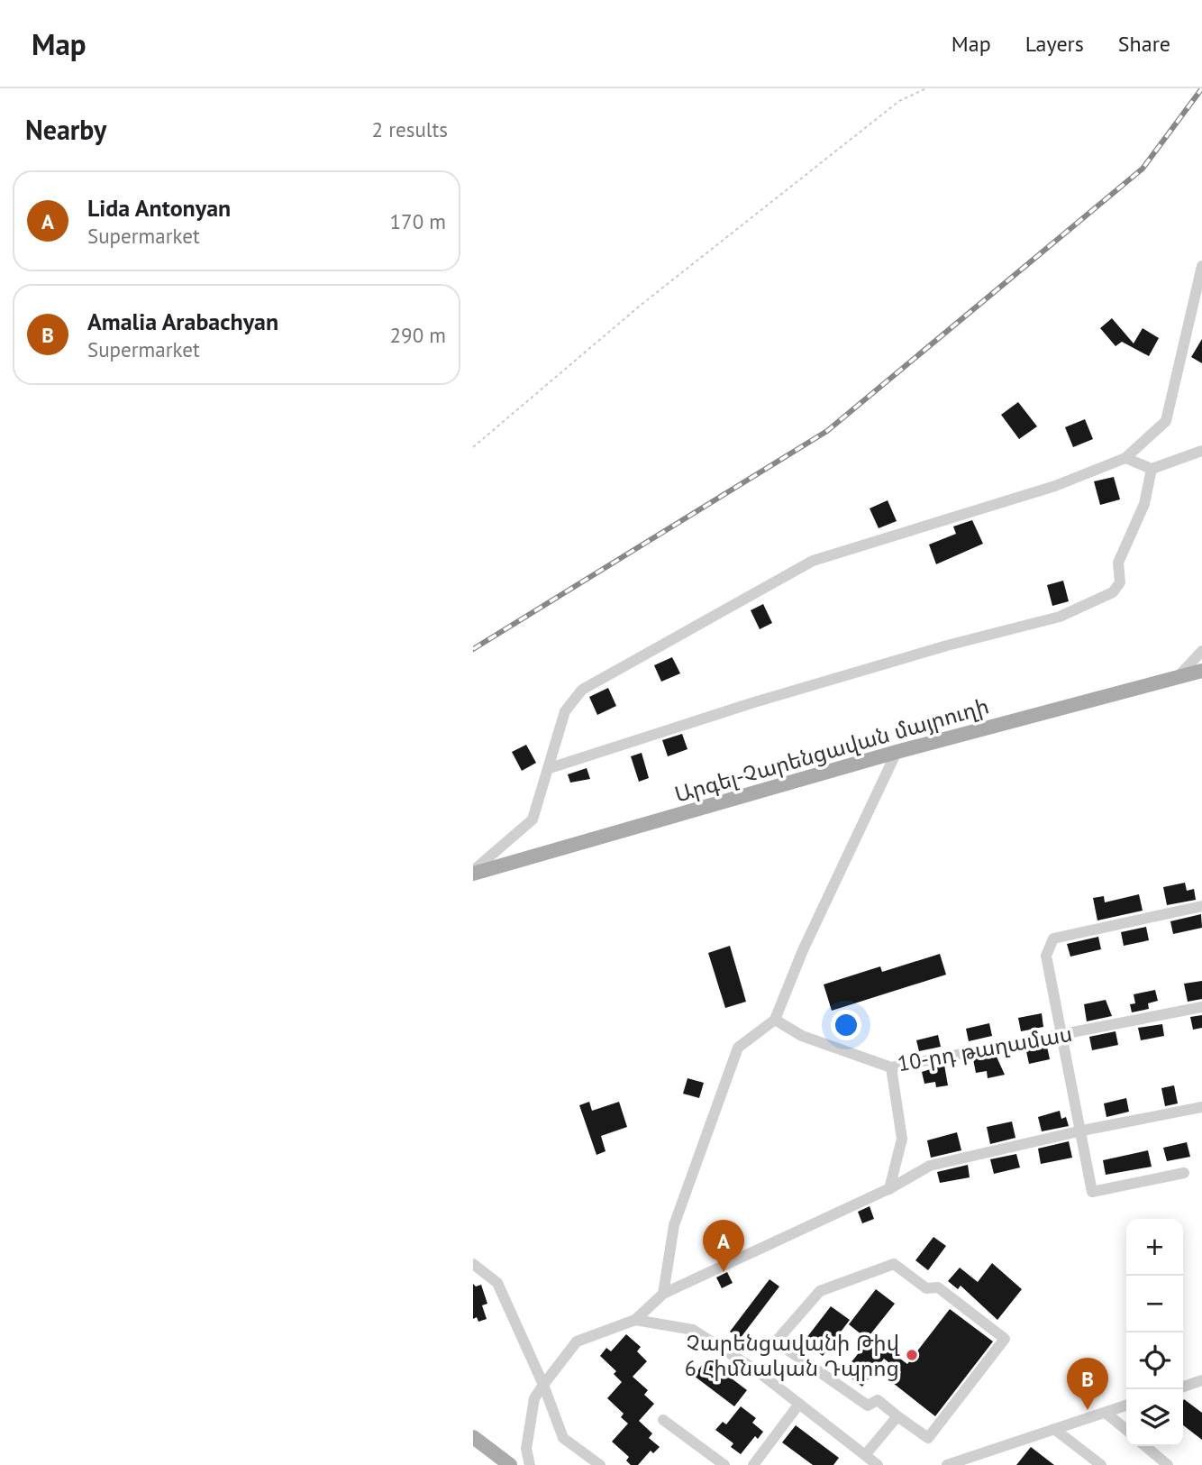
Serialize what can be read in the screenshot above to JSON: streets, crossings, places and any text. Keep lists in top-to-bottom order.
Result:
{
  "streets": {
    "main road": ["Արգել-Չարենցավան մայրուղի"],
    "street": ["10-րդ թաղամաս"]
  },
  "places": ["Չարենցավանի Թիվ 6 Հիմնական Դպրոց"],
  "page": {
    "header": "Map",
    "nav": ["Map", "Layers", "Share"],
    "heading": ["Nearby", "2 results"],
    "list": [
      {
        "mark": "A",
        "name": "Lida Antonyan",
        "note": "Supermarket",
        "value": "170 m"
      },
      {
        "mark": "B",
        "name": "Amalia Arabachyan",
        "note": "Supermarket",
        "value": "290 m"
      }
    ],
    "map_buttons": ["+", "−"],
    "pins": ["A", "B"]
  }
}
